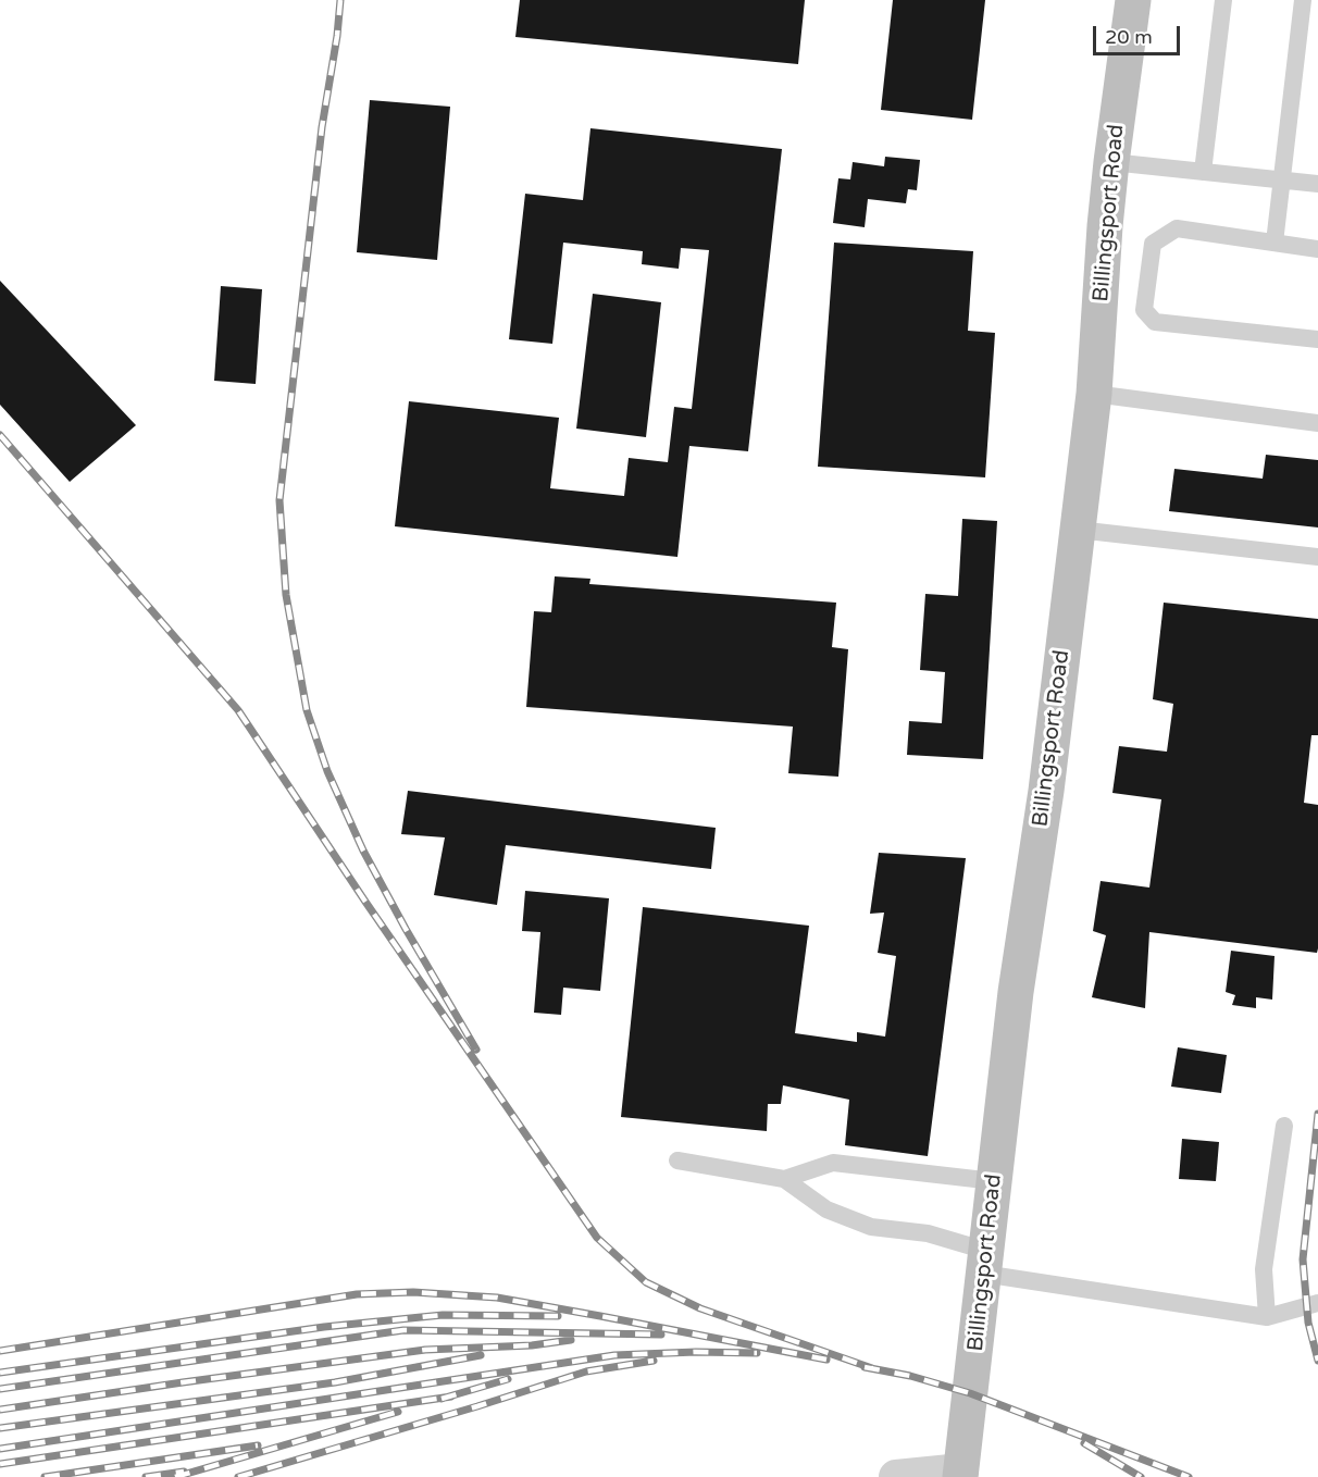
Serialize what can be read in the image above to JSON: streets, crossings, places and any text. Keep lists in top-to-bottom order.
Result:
{
  "streets": {
    "street": ["Billingsport Road"]
  },
  "scale_bar": "20 m"
}
